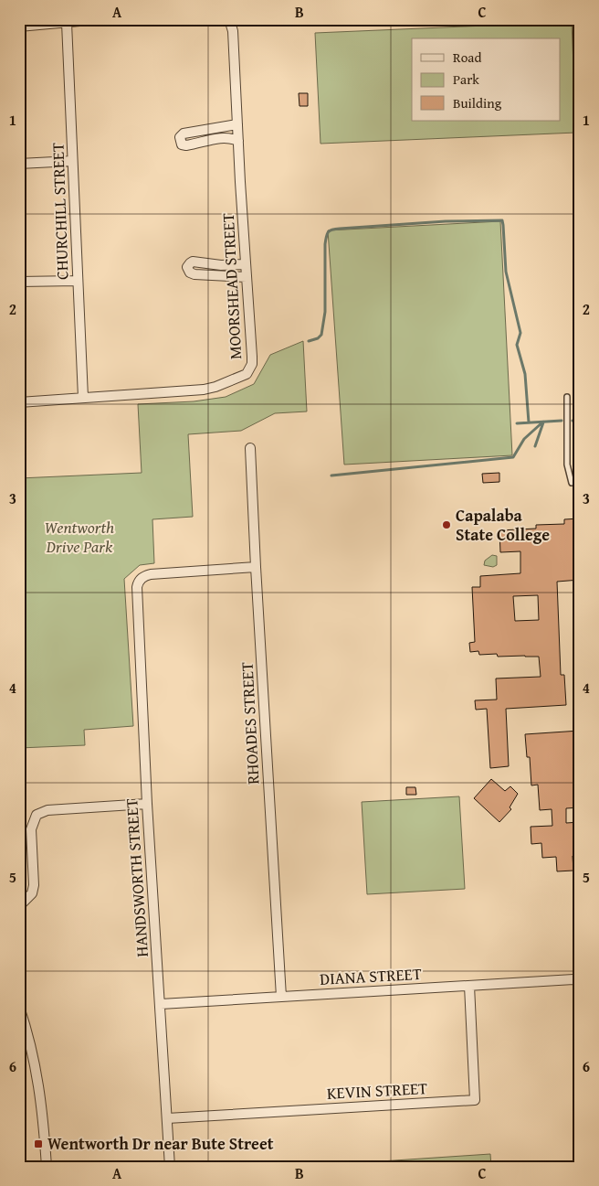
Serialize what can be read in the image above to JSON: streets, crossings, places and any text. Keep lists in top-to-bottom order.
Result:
{
  "streets": {
    "street": [
      "CHURCHILL STREET",
      "MOORSHEAD STREET",
      "RHOADES STREET",
      "HANDSWORTH STREET",
      "DIANA STREET",
      "KEVIN STREET"
    ]
  },
  "crossings": [
    ["CHURCHILL STREET", "MOORSHEAD STREET"],
    ["RHOADES STREET", "HANDSWORTH STREET"],
    ["RHOADES STREET", "DIANA STREET"],
    ["HANDSWORTH STREET", "DIANA STREET"],
    ["HANDSWORTH STREET", "KEVIN STREET"],
    ["DIANA STREET", "KEVIN STREET"]
  ],
  "parks": ["Wentworth Drive Park"],
  "places": {
    "other": ["Capalaba State College"],
    "transit": ["Wentworth Dr near Bute Street"]
  },
  "legend": ["Road", "Park", "Building"],
  "grid": {
    "columns": ["A", "B", "C"],
    "rows": [
      "1",
      "2",
      "3",
      "4",
      "5",
      "6"
    ]
  }
}
